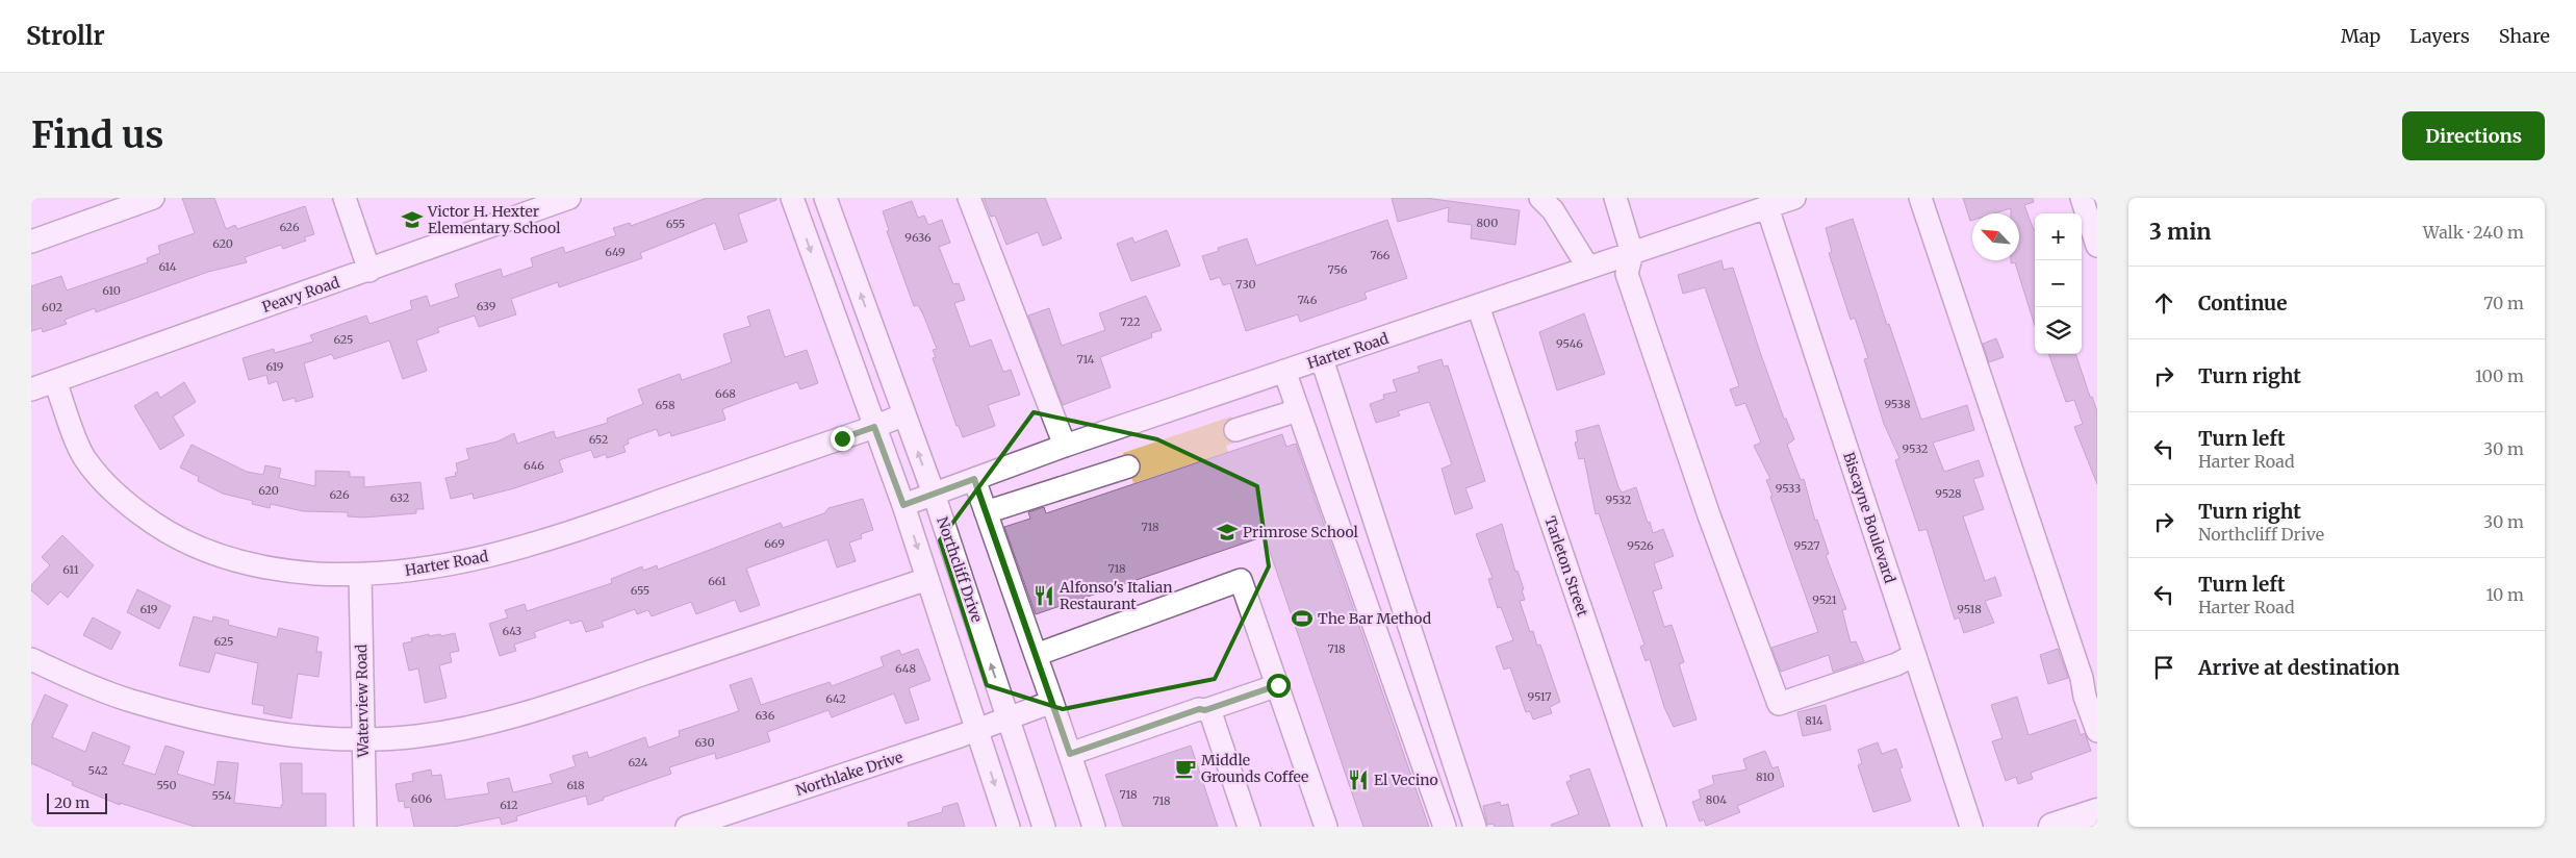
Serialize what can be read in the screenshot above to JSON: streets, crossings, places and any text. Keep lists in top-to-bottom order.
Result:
{
  "streets": {
    "street": [
      "Peavy Road",
      "Harter Road",
      "Biscayne Boulevard",
      "Tarleton Street",
      "Northcliff Drive",
      "Waterview Road",
      "Northlake Drive"
    ]
  },
  "crossings": [
    ["Peavy Road", "Harter Road"],
    ["Harter Road", "Biscayne Boulevard"],
    ["Harter Road", "Tarleton Street"],
    ["Harter Road", "Northcliff Drive"],
    ["Harter Road", "Waterview Road"],
    ["Northcliff Drive", "Northlake Drive"]
  ],
  "places": {
    "school or university": ["Victor H. Hexter Elementary School", "Primrose School"],
    "restaurant": ["Alfonso's Italian Restaurant", "El Vecino"],
    "sports": ["The Bar Method"],
    "cafe": ["Middle Grounds Coffee"]
  },
  "house_numbers": [
    "800",
    "655",
    "626",
    "9636",
    "620",
    "649",
    "766",
    "614",
    "756",
    "730",
    "610",
    "746",
    "639",
    "602",
    "722",
    "625",
    "9546",
    "714",
    "619",
    "668",
    "9538",
    "658",
    "652",
    "9532",
    "646",
    "9533",
    "620",
    "9528",
    "626",
    "632",
    "9532",
    "718",
    "669",
    "9526",
    "9527",
    "718",
    "611",
    "661",
    "655",
    "9521",
    "619",
    "9518",
    "643",
    "625",
    "718",
    "648",
    "9517",
    "642",
    "636",
    "814",
    "630",
    "624",
    "542",
    "810",
    "550",
    "618",
    "718",
    "554",
    "606",
    "804",
    "718",
    "612"
  ],
  "scale_bar": "20 m",
  "north": "top left",
  "page": {
    "header": "Strollr",
    "nav": ["Map", "Layers", "Share"],
    "buttons": "Directions",
    "title": "Find us",
    "heading": ["3 min", "Walk · 240 m"],
    "map_buttons": ["+", "−"],
    "list": [
      ["Continue", "70 m"],
      ["Turn right", "100 m"],
      ["Turn left", "Harter Road", "30 m"],
      ["Turn right", "Northcliff Drive", "30 m"],
      ["Turn left", "Harter Road", "10 m"],
      "Arrive at destination"
    ],
    "scale": "20 m"
  }
}
